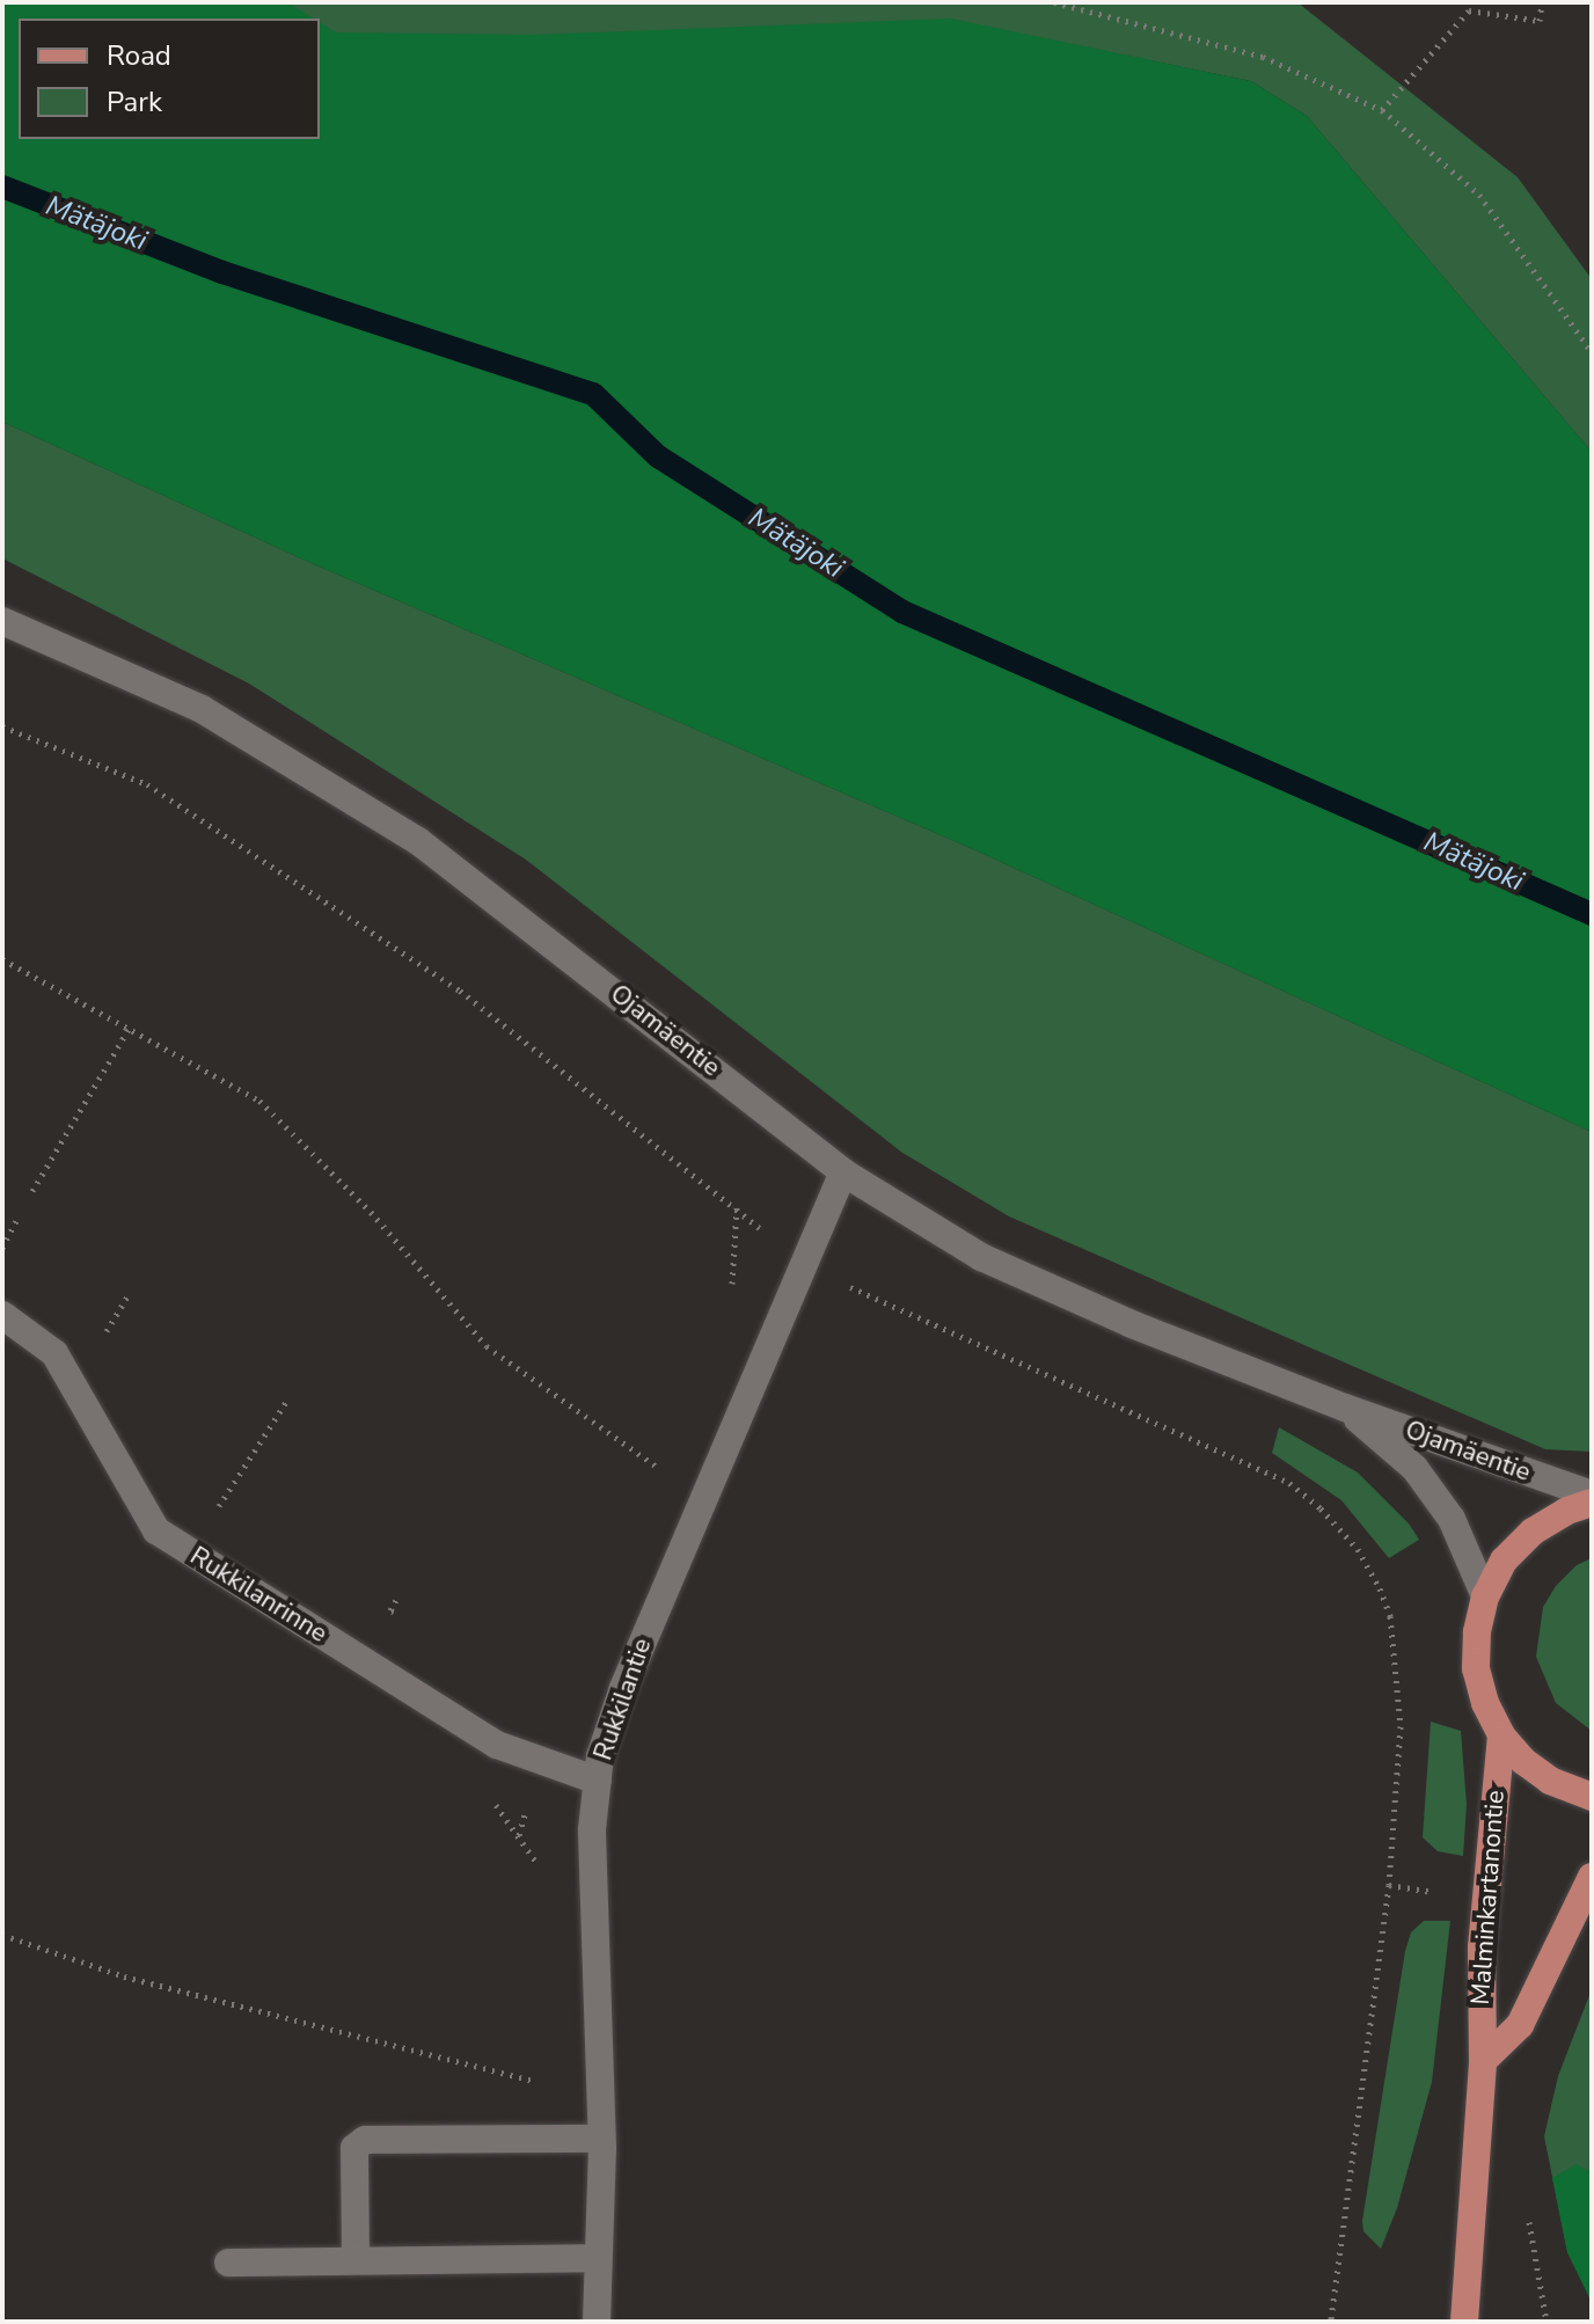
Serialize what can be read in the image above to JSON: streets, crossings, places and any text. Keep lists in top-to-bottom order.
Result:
{
  "streets": {
    "main road": ["Malminkartanontie"],
    "street": ["Ojamäentie", "Rukkilanrinne", "Rukkilantie"]
  },
  "crossings": [
    ["Ojamäentie", "Rukkilantie"],
    ["Rukkilanrinne", "Rukkilantie"]
  ],
  "water": ["Mätäjoki"],
  "legend": ["Road", "Park"]
}
